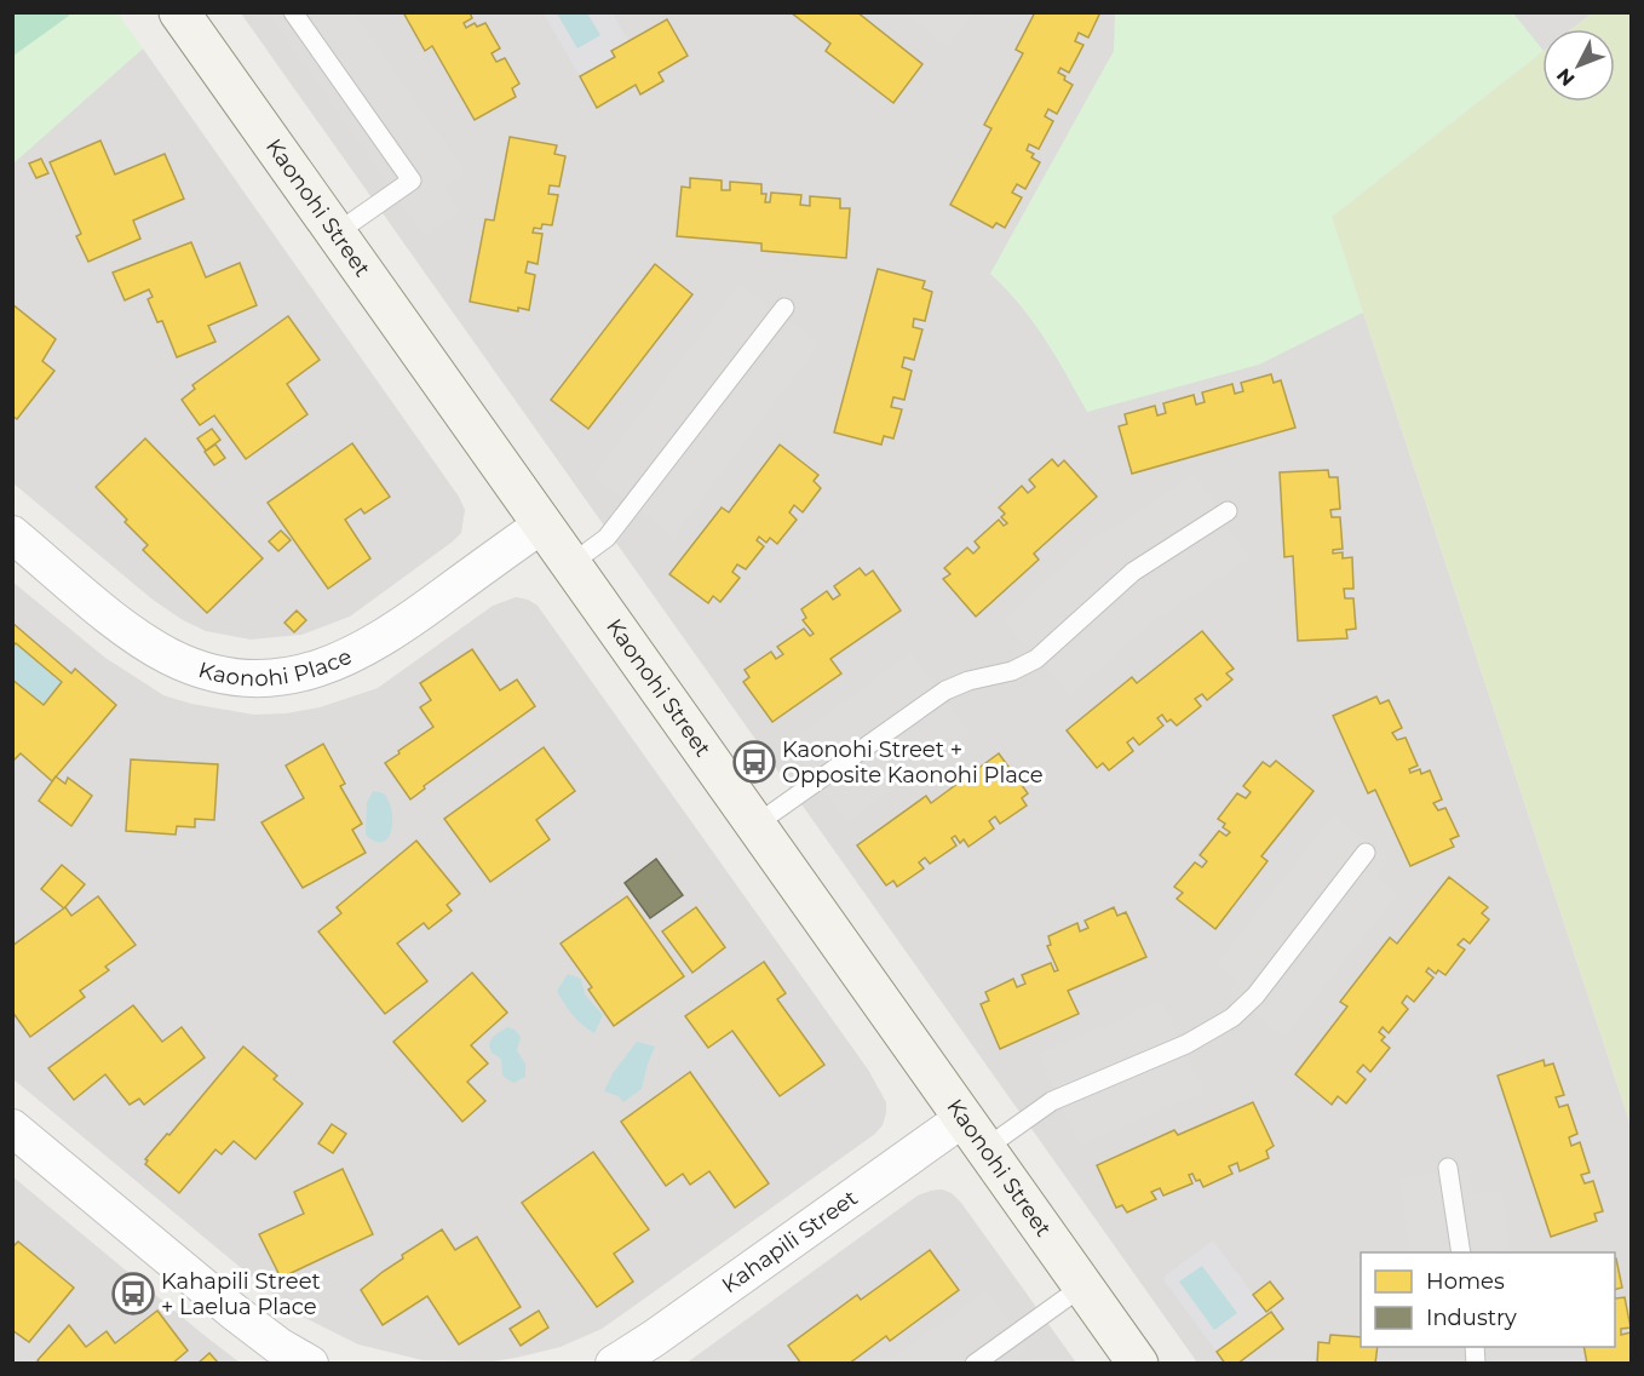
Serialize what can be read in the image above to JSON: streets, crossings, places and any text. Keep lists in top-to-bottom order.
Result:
{
  "streets": {
    "street": ["Kaonohi Street", "Kaonohi Place", "Kahapili Street"]
  },
  "crossings": [
    ["Kaonohi Street", "Kaonohi Place"],
    ["Kaonohi Street", "Kahapili Street"]
  ],
  "places": {
    "bus stop": ["Kaonohi Street + Opposite Kaonohi Place", "Kahapili Street + Laelua Place"]
  },
  "legend": ["Homes", "Industry"],
  "north": "bottom left"
}
